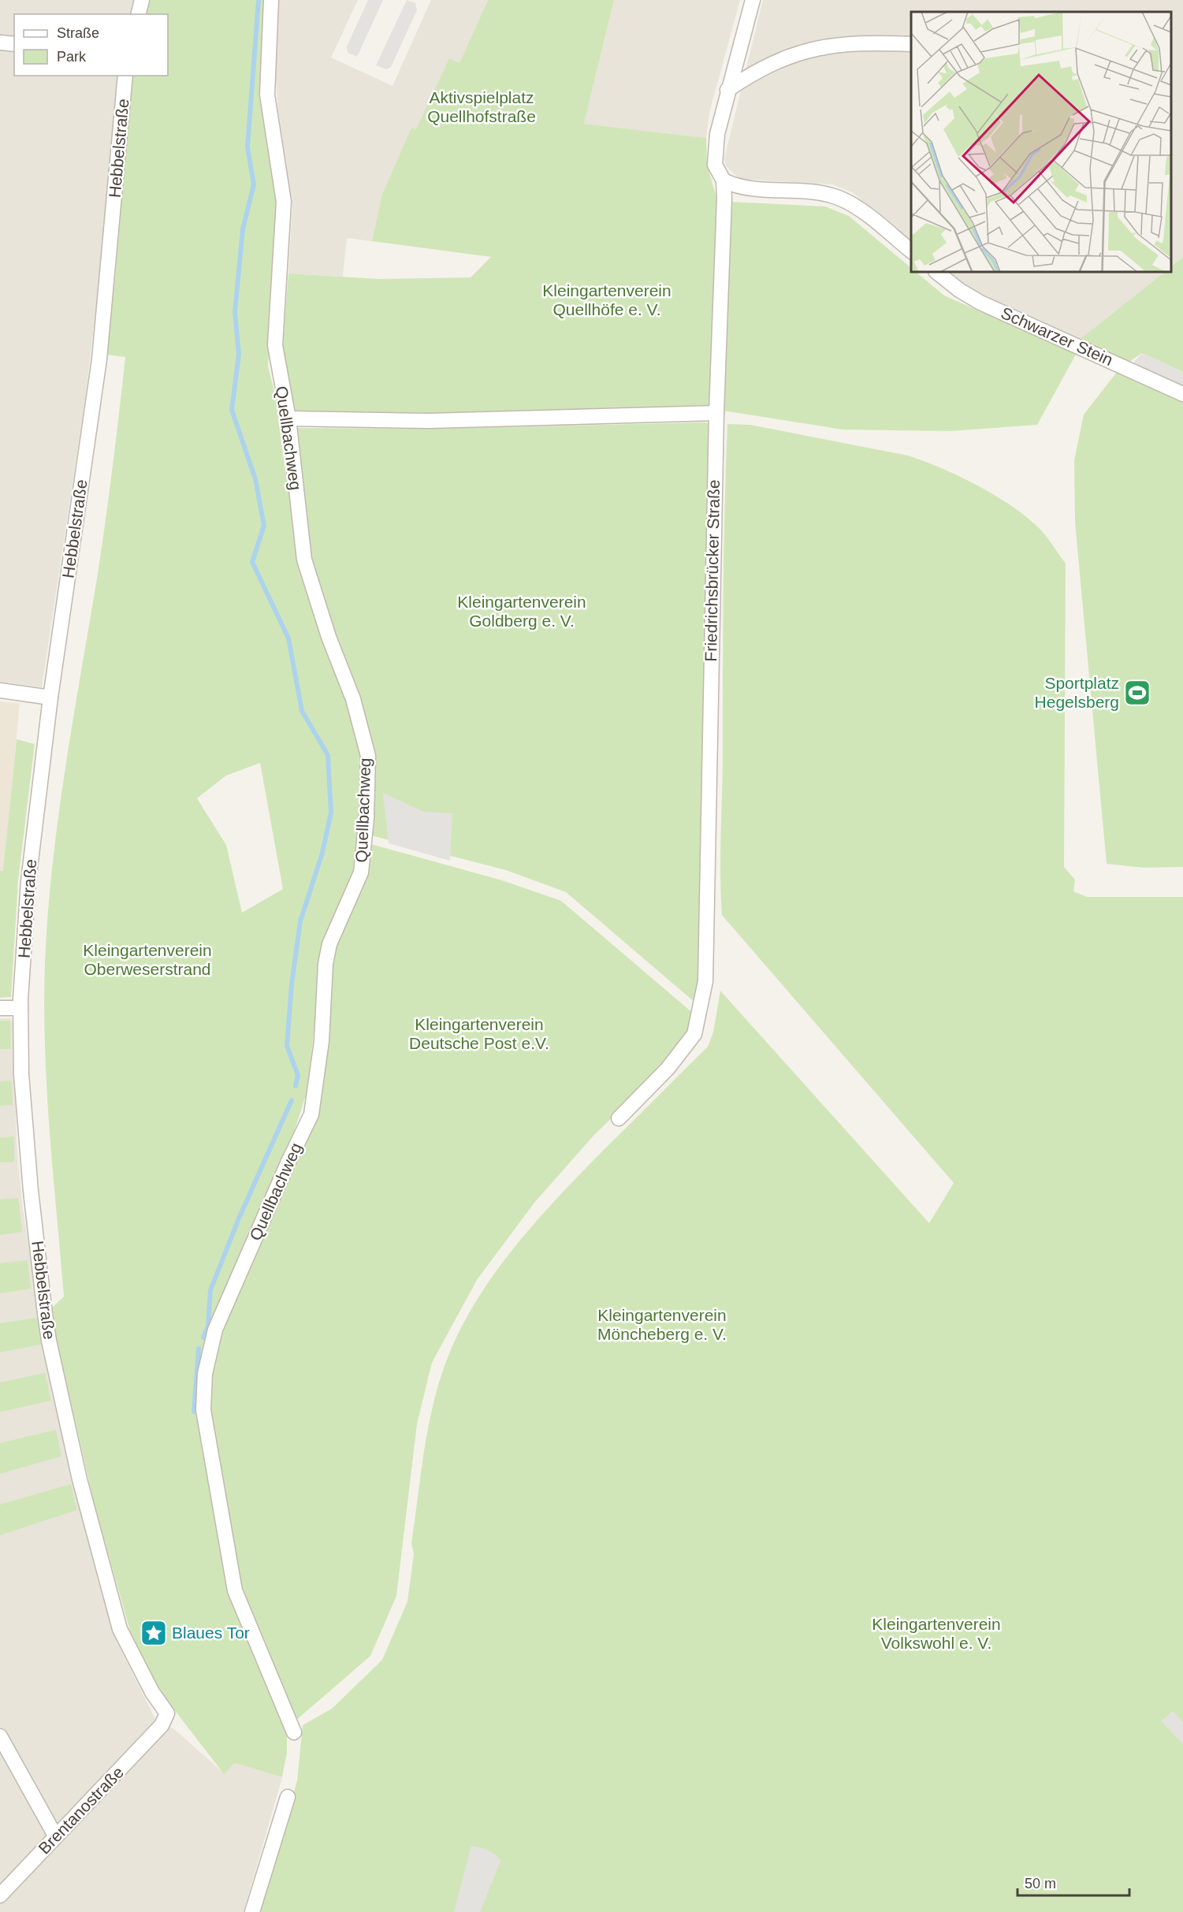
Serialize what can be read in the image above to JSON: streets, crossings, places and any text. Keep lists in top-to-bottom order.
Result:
{
  "streets": {
    "street": [
      "Hebbelstraße",
      "Schwarzer Stein",
      "Quellbachweg",
      "Friedrichsbrücker Straße",
      "Brentanostraße"
    ]
  },
  "crossings": [
    ["Hebbelstraße", "Brentanostraße"]
  ],
  "parks": [
    "Aktivspielplatz Quellhofstraße",
    "Kleingartenverein Quellhöfe e. V.",
    "Kleingartenverein Goldberg e. V.",
    "Kleingartenverein Oberweserstrand",
    "Kleingartenverein Deutsche Post e.V.",
    "Kleingartenverein Möncheberg e. V.",
    "Kleingartenverein Volkswohl e. V."
  ],
  "places": {
    "sports": ["Sportplatz Hegelsberg"],
    "place": ["Blaues Tor"]
  },
  "legend": ["Straße", "Park"],
  "scale_bar": "50 m"
}
